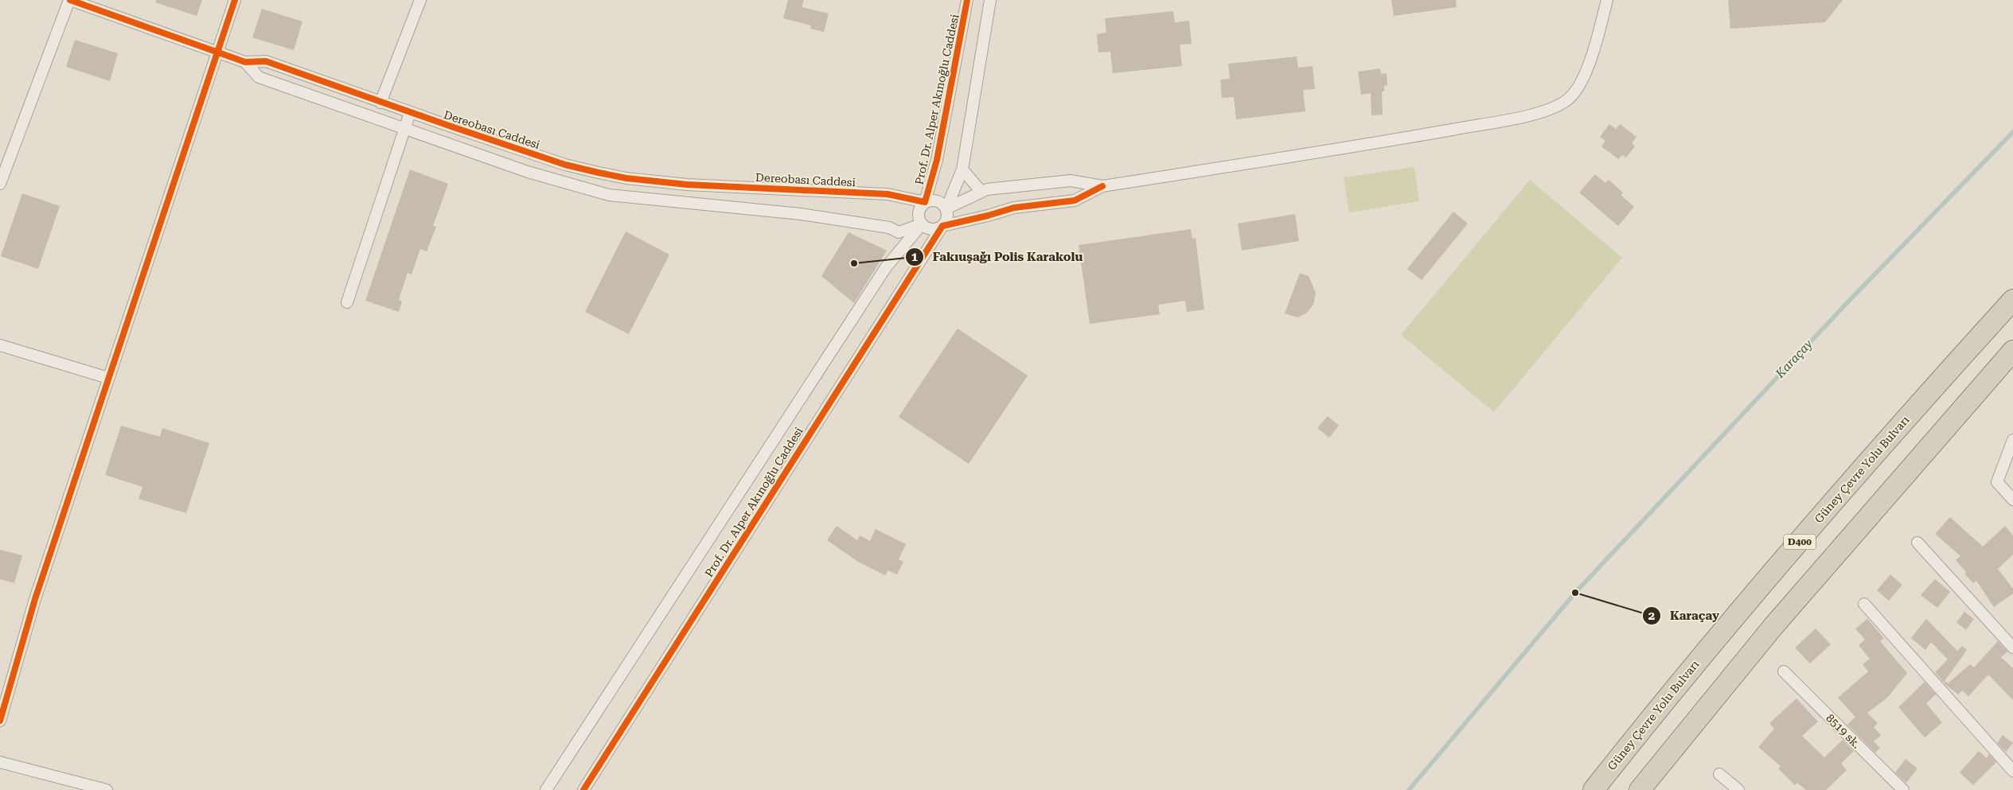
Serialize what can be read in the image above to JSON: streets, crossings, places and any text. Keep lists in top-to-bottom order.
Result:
{
  "streets": {
    "highway": ["Güney Çevre Yolu Bulvarı", "D400"],
    "street": ["Prof. Dr. Alper Akınoğlu Caddesi", "Dereobası Caddesi", "8519 sk."]
  },
  "crossings": [
    ["Prof. Dr. Alper Akınoğlu Caddesi", "Dereobası Caddesi"]
  ],
  "water": ["Karaçay"],
  "places": ["Fakıuşağı Polis Karakolu", "Karaçay"]
}
